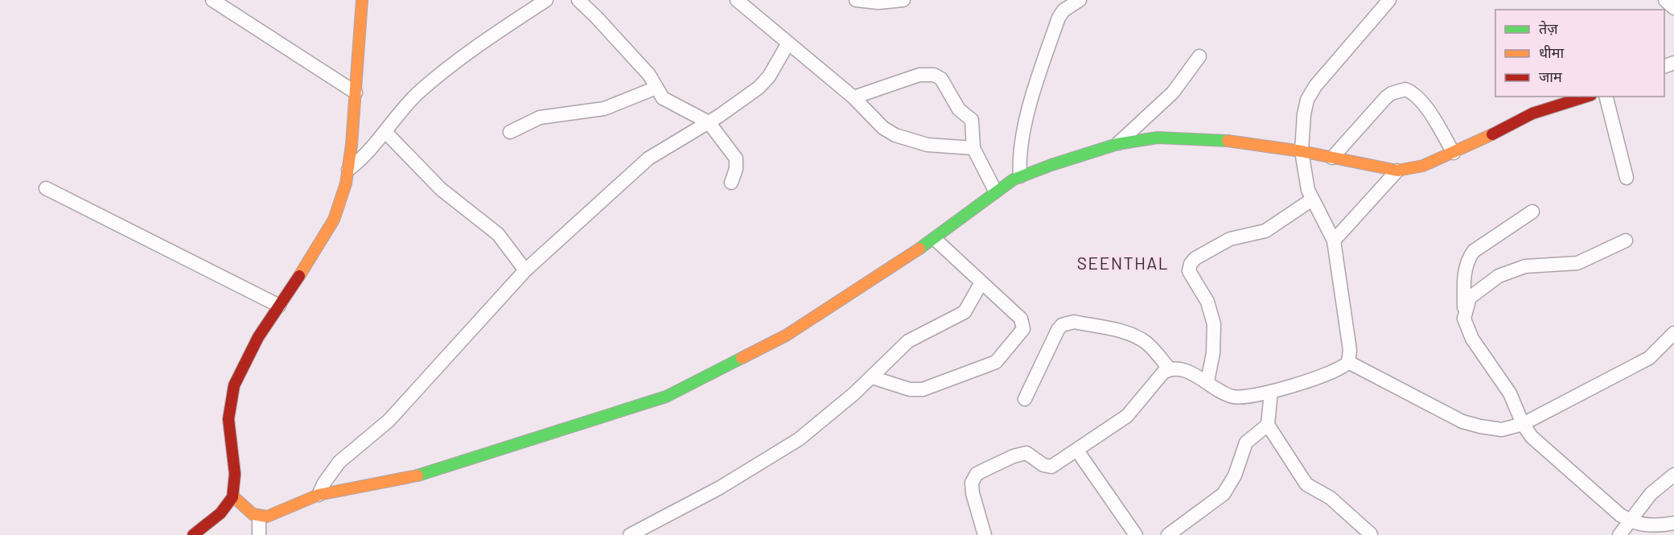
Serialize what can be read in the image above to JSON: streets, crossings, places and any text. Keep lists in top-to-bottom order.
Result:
{
  "districts": ["SEENTHAL"],
  "legend": ["तेज़", "धीमा", "जाम"]
}
